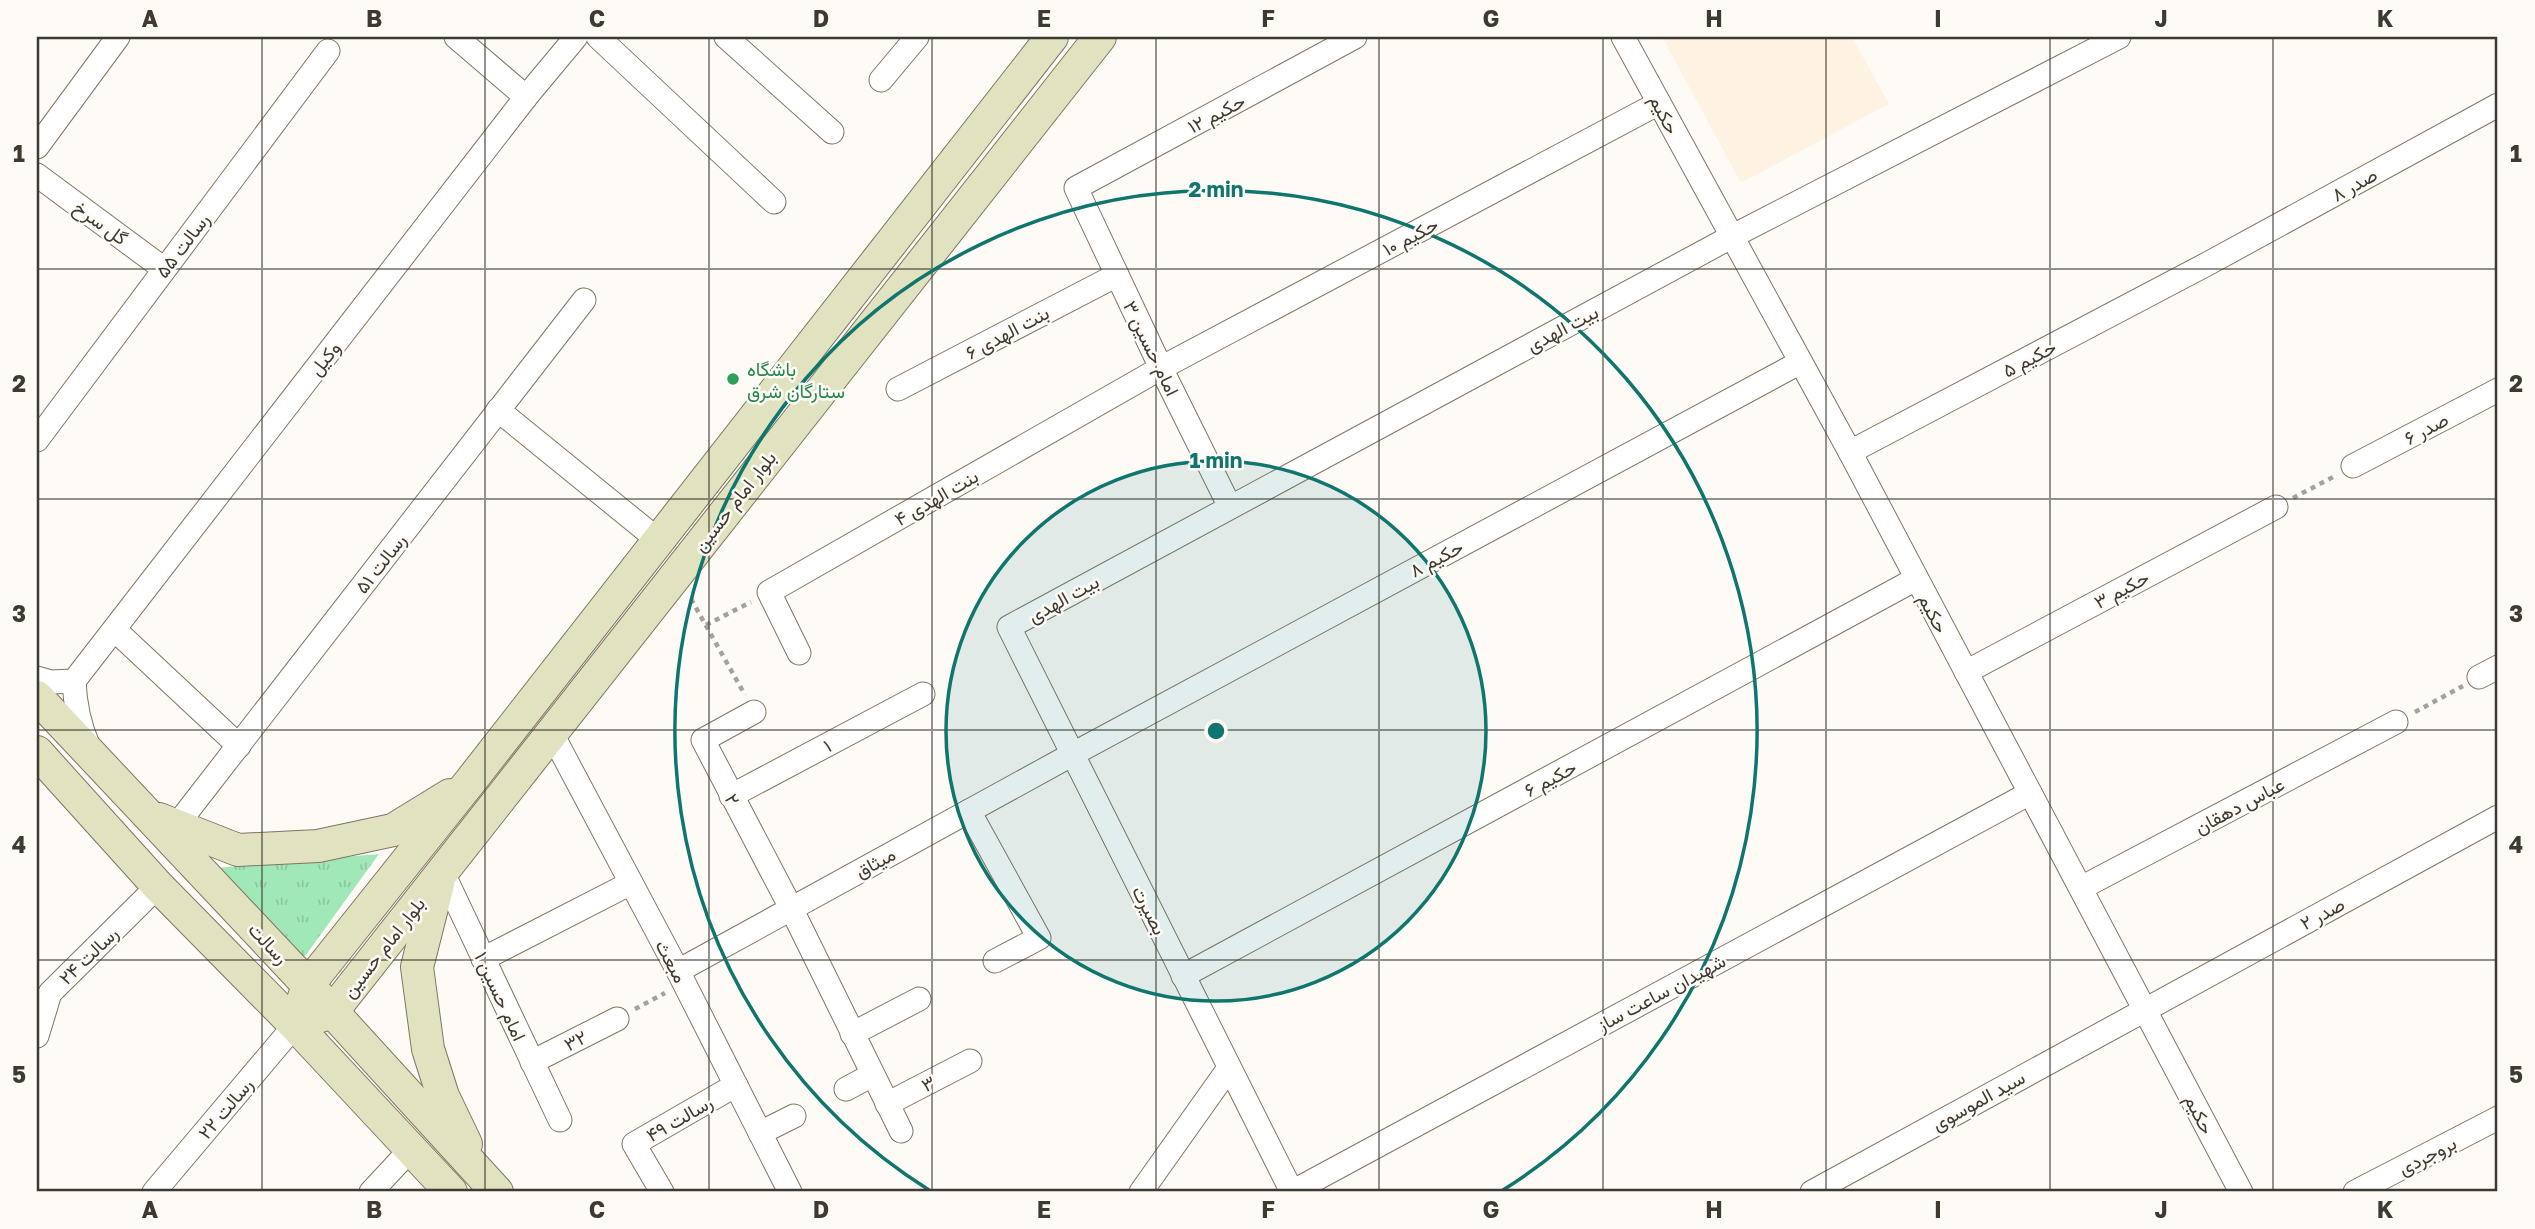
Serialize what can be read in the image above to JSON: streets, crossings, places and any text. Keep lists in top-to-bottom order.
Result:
{
  "streets": {
    "main road": ["بلوار امام حسین", "رسالت"],
    "street": [
      "حکیم ۱۲",
      "حکیم",
      "صدر ۸",
      "گل سرخ",
      "حکیم ۱۰",
      "رسالت ۵۵",
      "بیت الهدی",
      "بنت الهدی ۶",
      "امام حسین ۳",
      "وکیل",
      "حکیم ۵",
      "صدر ۶",
      "بنت الهدی ۴",
      "حکیم ۸",
      "رسالت ۵۱",
      "حکیم ۳",
      "۱",
      "حکیم ۶",
      "۲",
      "عباس دهقان",
      "میثاق",
      "بصیرت",
      "صدر ۲",
      "رسالت ۲۴",
      "مبعث",
      "شهیدان ساعت ساز",
      "امام حسین ۱",
      "۳۲",
      "۳",
      "سید الموسوی",
      "رسالت ۲۲",
      "رسالت ۴۹",
      "بروجردی"
    ]
  },
  "crossings": [
    ["حکیم ۱۲", "امام حسین ۳"],
    ["حکیم", "حکیم ۱۰"],
    ["حکیم", "بیت الهدی"],
    ["حکیم", "حکیم ۵"],
    ["حکیم", "حکیم ۸"],
    ["حکیم", "حکیم ۳"],
    ["حکیم", "حکیم ۶"],
    ["حکیم", "عباس دهقان"],
    ["حکیم", "صدر ۲"],
    ["حکیم", "شهیدان ساعت ساز"],
    ["حکیم", "سید الموسوی"],
    ["صدر ۸", "حکیم ۵"],
    ["گل سرخ", "رسالت ۵۵"],
    ["حکیم ۱۰", "امام حسین ۳"],
    ["حکیم ۱۰", "بنت الهدی ۴"],
    ["بیت الهدی", "امام حسین ۳"],
    ["بیت الهدی", "بصیرت"],
    ["بنت الهدی ۶", "امام حسین ۳"],
    ["امام حسین ۳", "بنت الهدی ۴"],
    ["بلوار امام حسین", "رسالت"],
    ["بلوار امام حسین", "مبعث"],
    ["بلوار امام حسین", "امام حسین ۱"],
    ["بلوار امام حسین", "رسالت ۲۲"],
    ["حکیم ۸", "میثاق"],
    ["حکیم ۸", "بصیرت"],
    ["رسالت ۵۱", "رسالت"],
    ["۱", "۲"],
    ["حکیم ۶", "بصیرت"],
    ["۲", "میثاق"],
    ["۲", "۳"],
    ["میثاق", "بصیرت"],
    ["میثاق", "مبعث"],
    ["بصیرت", "شهیدان ساعت ساز"],
    ["صدر ۲", "سید الموسوی"],
    ["رسالت", "رسالت ۲۴"],
    ["رسالت", "رسالت ۲۲"],
    ["مبعث", "رسالت ۴۹"],
    ["امام حسین ۱", "۳۲"]
  ],
  "places": ["باشگاه ستارگان شرق"],
  "grid": {
    "columns": [
      "A",
      "B",
      "C",
      "D",
      "E",
      "F",
      "G",
      "H",
      "I",
      "J",
      "K"
    ],
    "rows": [
      "1",
      "2",
      "3",
      "4",
      "5"
    ]
  },
  "rings": ["2 min", "1 min"]
}
